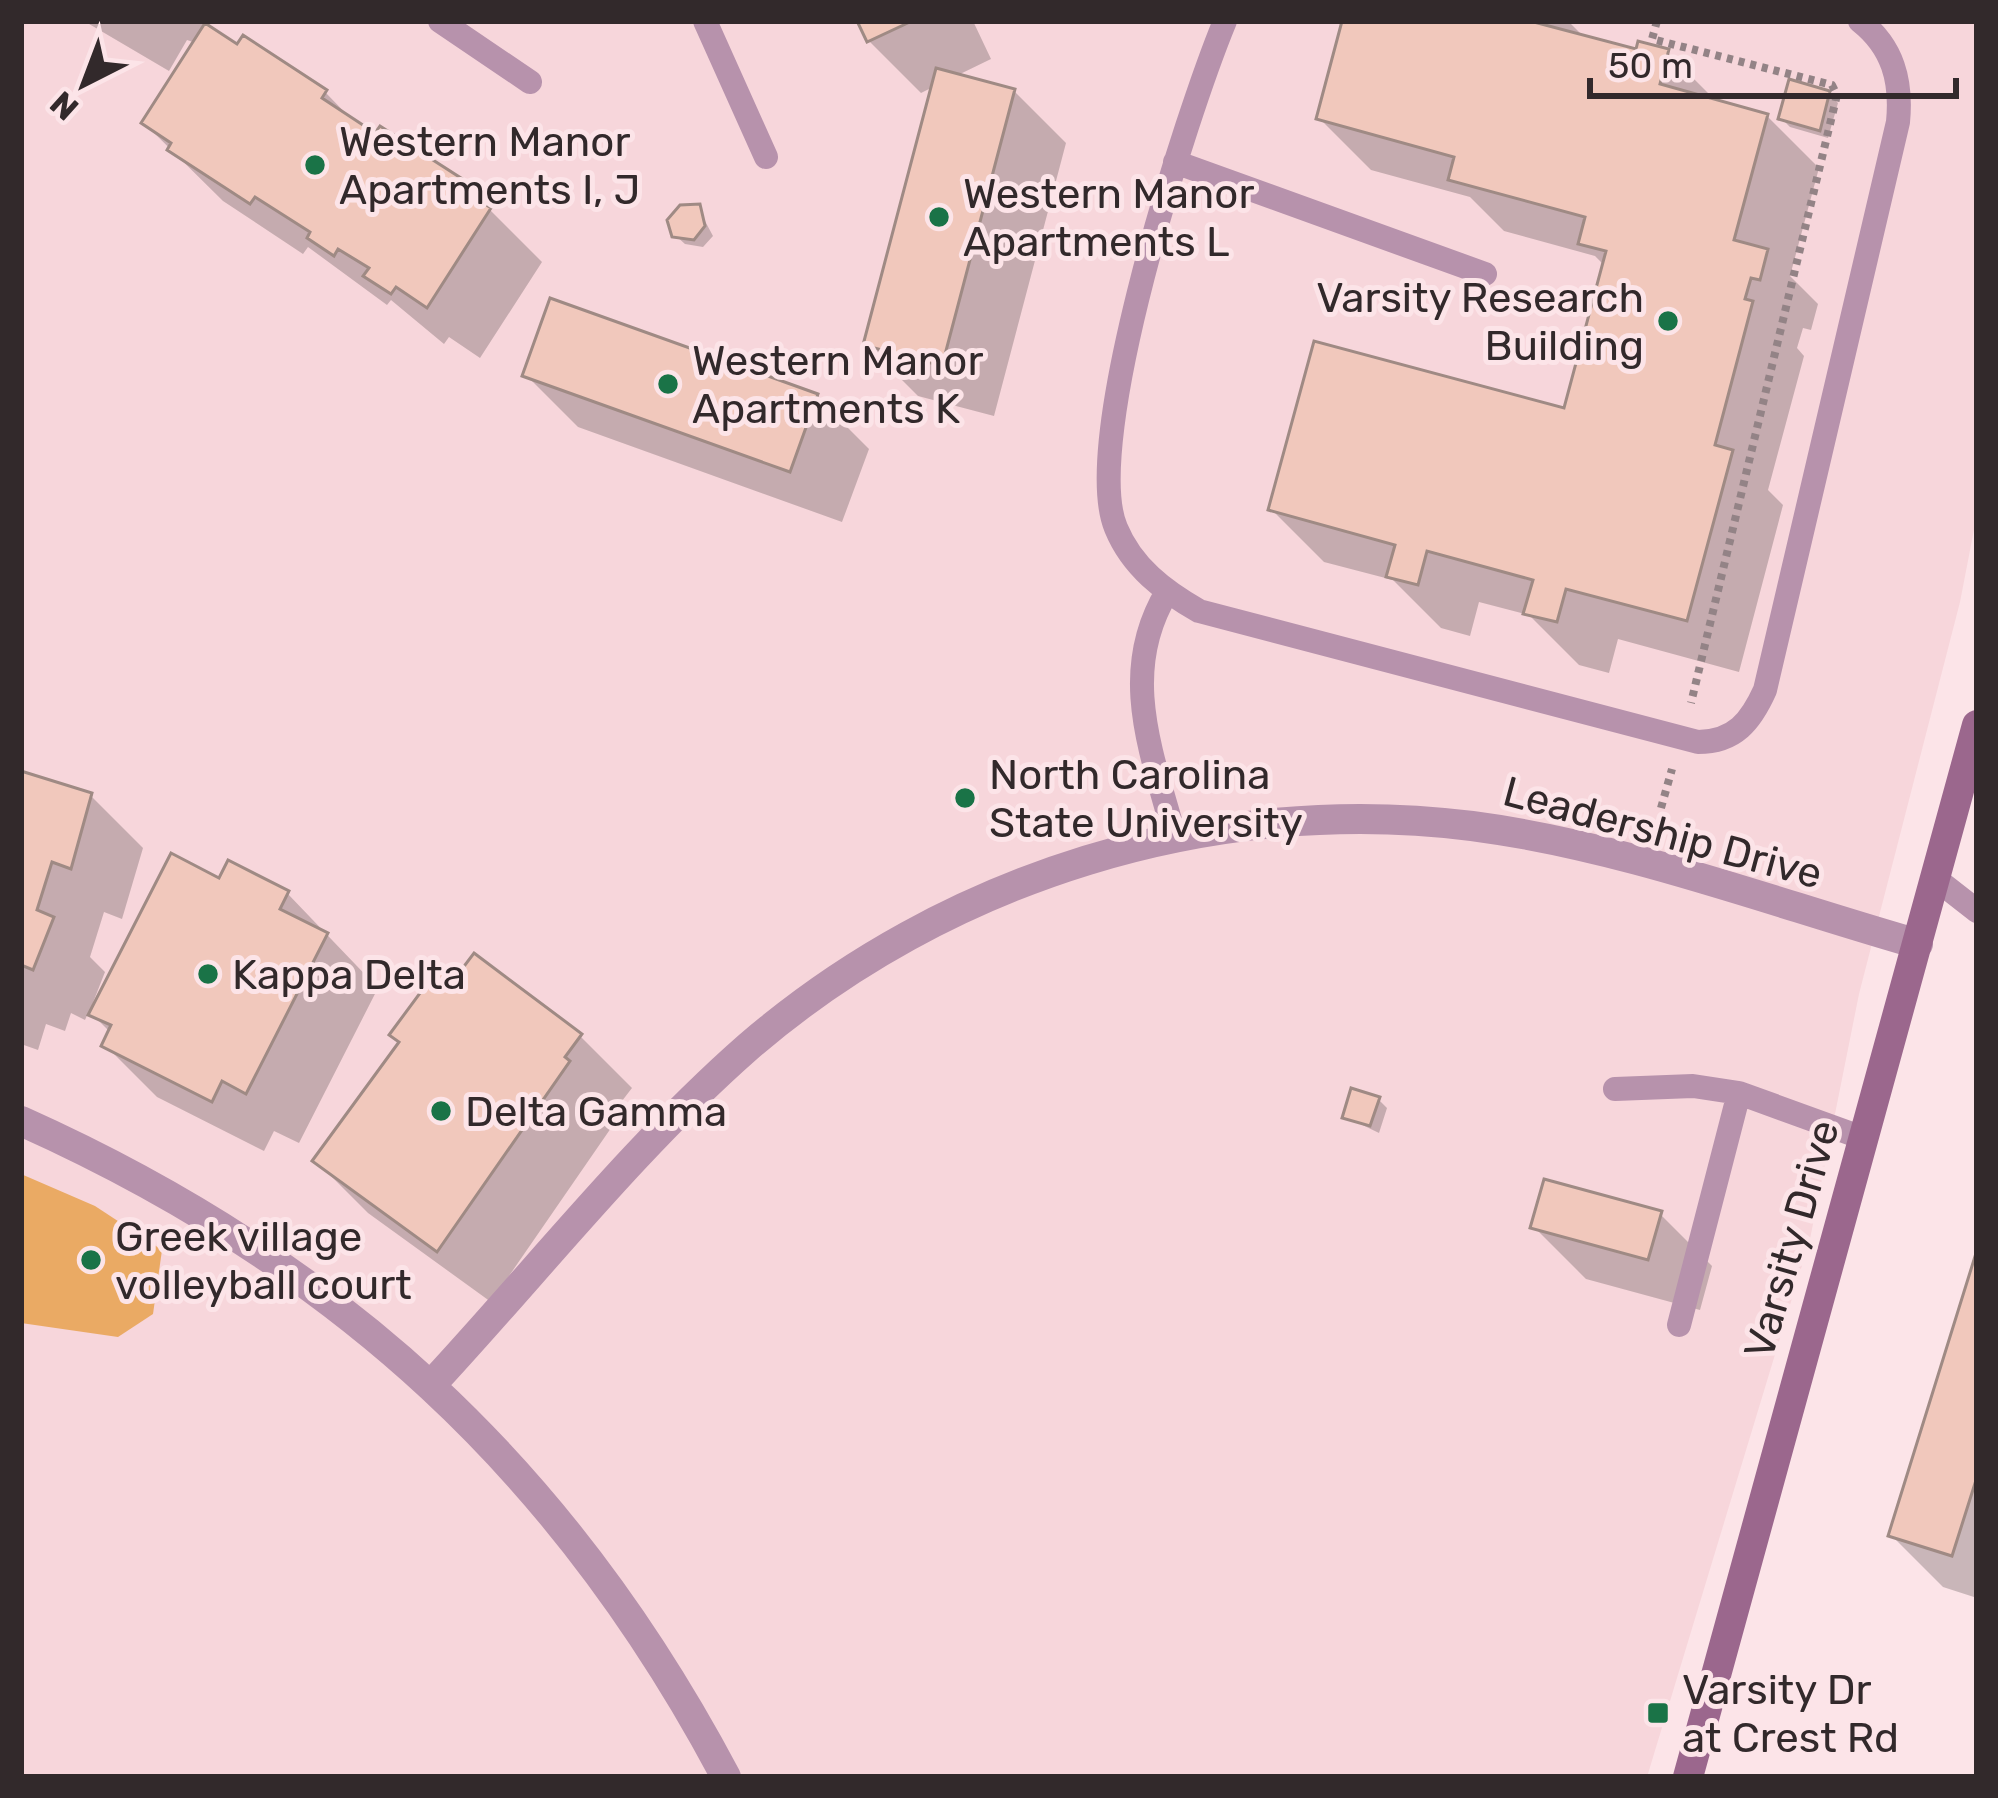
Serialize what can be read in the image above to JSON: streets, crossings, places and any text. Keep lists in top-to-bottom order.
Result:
{
  "streets": {
    "street": ["Leadership Drive", "Varsity Drive"]
  },
  "crossings": [
    ["Leadership Drive", "Varsity Drive"]
  ],
  "places": {
    "other": [
      "Western Manor Apartments I, J",
      "Western Manor Apartments L",
      "Varsity Research Building",
      "Western Manor Apartments K",
      "North Carolina State University",
      "Kappa Delta",
      "Delta Gamma",
      "Greek village volleyball court"
    ],
    "transit": ["Varsity Dr at Crest Rd"]
  },
  "scale_bar": "50 m",
  "north": "bottom left"
}
